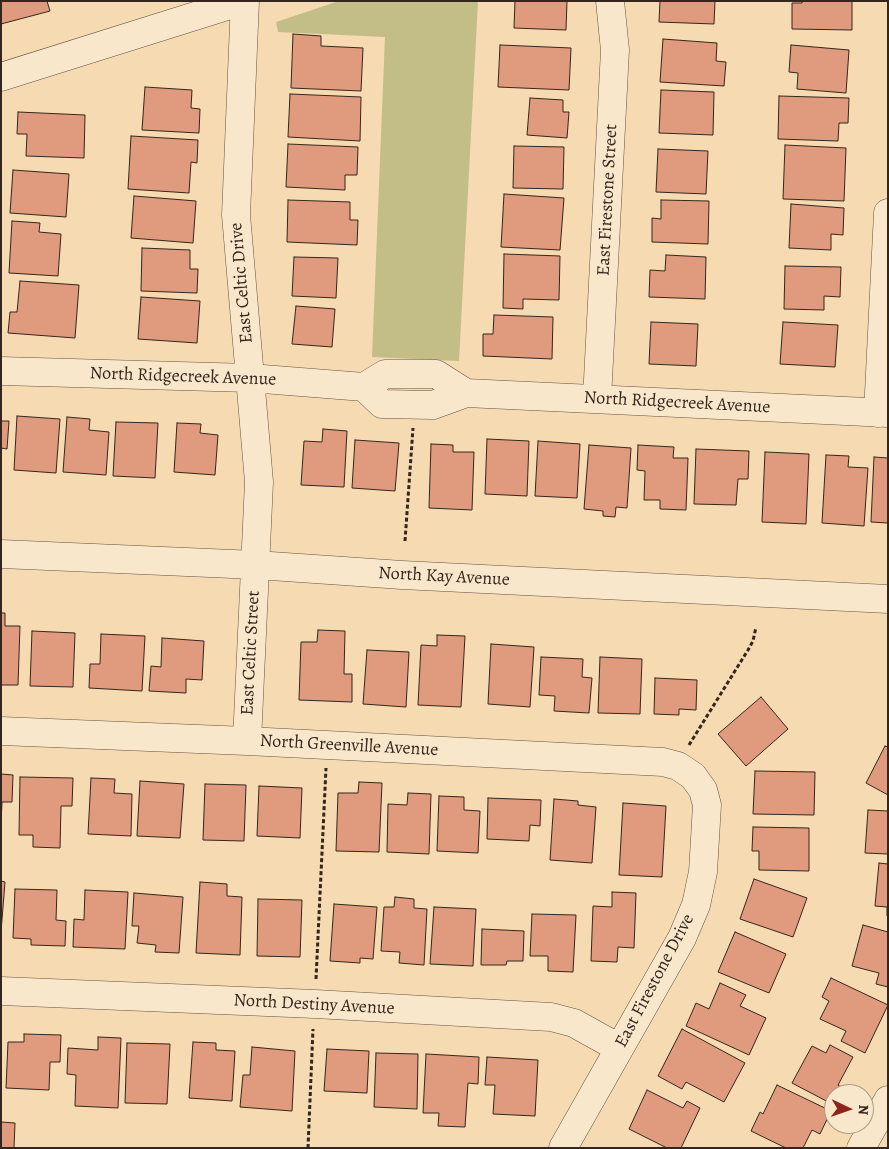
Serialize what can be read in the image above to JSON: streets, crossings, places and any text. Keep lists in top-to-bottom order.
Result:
{
  "streets": {
    "street": [
      "East Firestone Street",
      "East Celtic Drive",
      "North Ridgecreek Avenue",
      "North Kay Avenue",
      "East Celtic Street",
      "North Greenville Avenue",
      "East Firestone Drive",
      "North Destiny Avenue"
    ]
  },
  "crossings": [
    ["East Firestone Street", "North Ridgecreek Avenue"],
    ["East Celtic Drive", "North Ridgecreek Avenue"],
    ["East Celtic Drive", "North Kay Avenue"],
    ["East Celtic Drive", "East Celtic Street"],
    ["North Kay Avenue", "East Celtic Street"],
    ["East Celtic Street", "North Greenville Avenue"],
    ["North Greenville Avenue", "East Firestone Drive"],
    ["East Firestone Drive", "North Destiny Avenue"]
  ],
  "north": "right"
}
